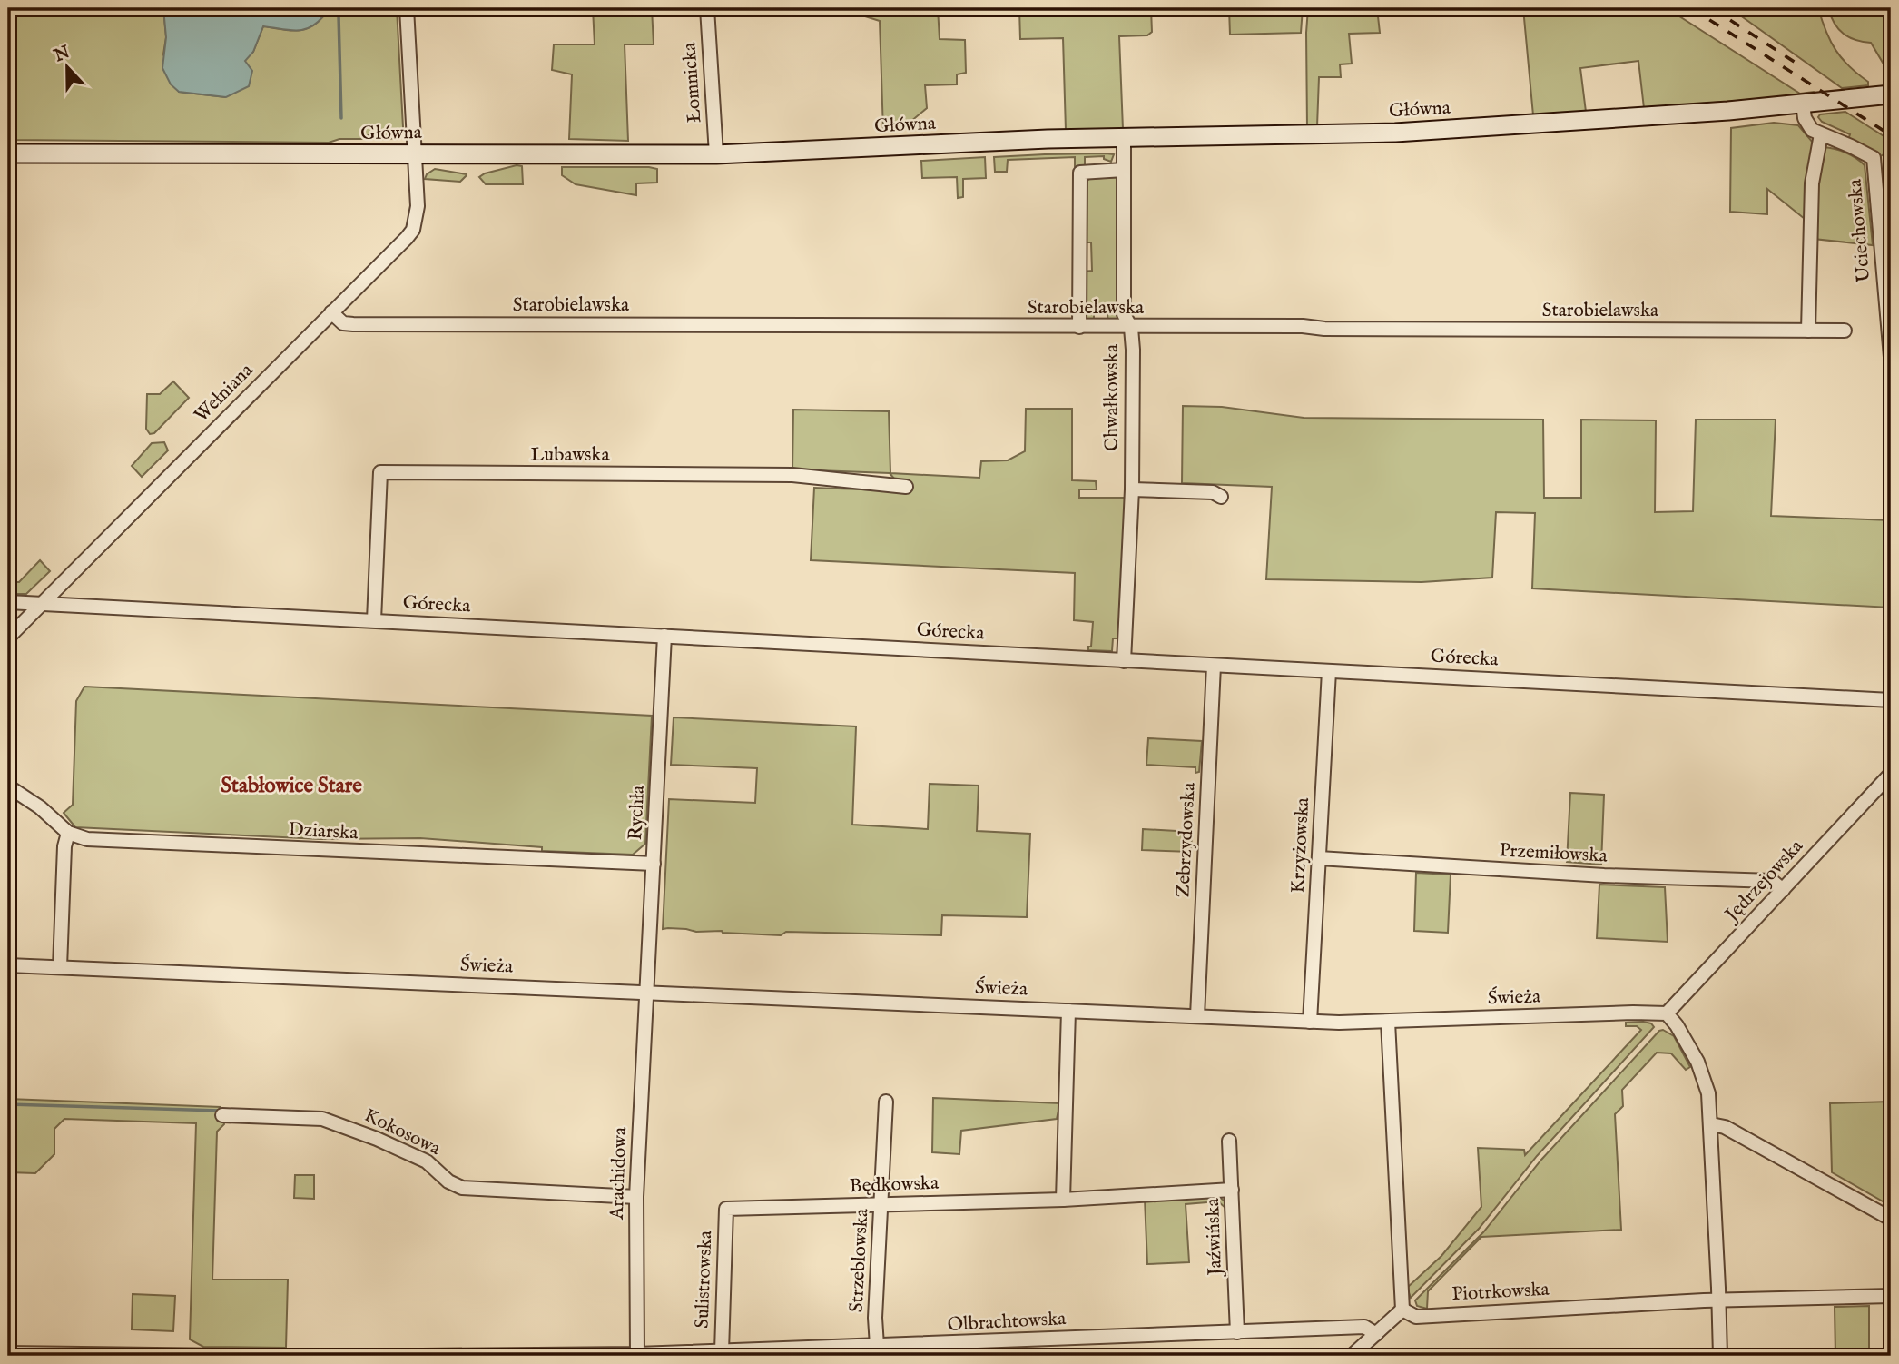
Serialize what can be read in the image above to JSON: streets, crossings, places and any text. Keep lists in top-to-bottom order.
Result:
{
  "streets": {
    "street": [
      "Łomnicka",
      "Główna",
      "Uciechowska",
      "Starobielawska",
      "Wełniana",
      "Chwałkowska",
      "Lubawska",
      "Górecka",
      "Rychła",
      "Dziarska",
      "Zebrzydowska",
      "Krzyżowska",
      "Przemiłowska",
      "Jędrzejowska",
      "Świeża",
      "Kokosowa",
      "Arachidowa",
      "Będkowska",
      "Jaźwińska",
      "Strzeblowska",
      "Sulistrowska",
      "Piotrkowska",
      "Olbrachtowska"
    ]
  },
  "crossings": [
    ["Łomnicka", "Główna"],
    ["Główna", "Wełniana"],
    ["Główna", "Chwałkowska"],
    ["Starobielawska", "Wełniana"],
    ["Starobielawska", "Chwałkowska"],
    ["Wełniana", "Górecka"],
    ["Chwałkowska", "Górecka"],
    ["Lubawska", "Górecka"],
    ["Górecka", "Rychła"],
    ["Górecka", "Zebrzydowska"],
    ["Górecka", "Krzyżowska"],
    ["Rychła", "Dziarska"],
    ["Rychła", "Świeża"],
    ["Rychła", "Arachidowa"],
    ["Zebrzydowska", "Świeża"],
    ["Krzyżowska", "Przemiłowska"],
    ["Krzyżowska", "Świeża"],
    ["Przemiłowska", "Jędrzejowska"],
    ["Jędrzejowska", "Świeża"],
    ["Świeża", "Arachidowa"],
    ["Kokosowa", "Arachidowa"],
    ["Arachidowa", "Olbrachtowska"],
    ["Będkowska", "Jaźwińska"],
    ["Będkowska", "Strzeblowska"],
    ["Będkowska", "Sulistrowska"],
    ["Jaźwińska", "Olbrachtowska"],
    ["Strzeblowska", "Olbrachtowska"],
    ["Sulistrowska", "Olbrachtowska"]
  ],
  "districts": ["Stabłowice Stare"],
  "north": "top"
}
